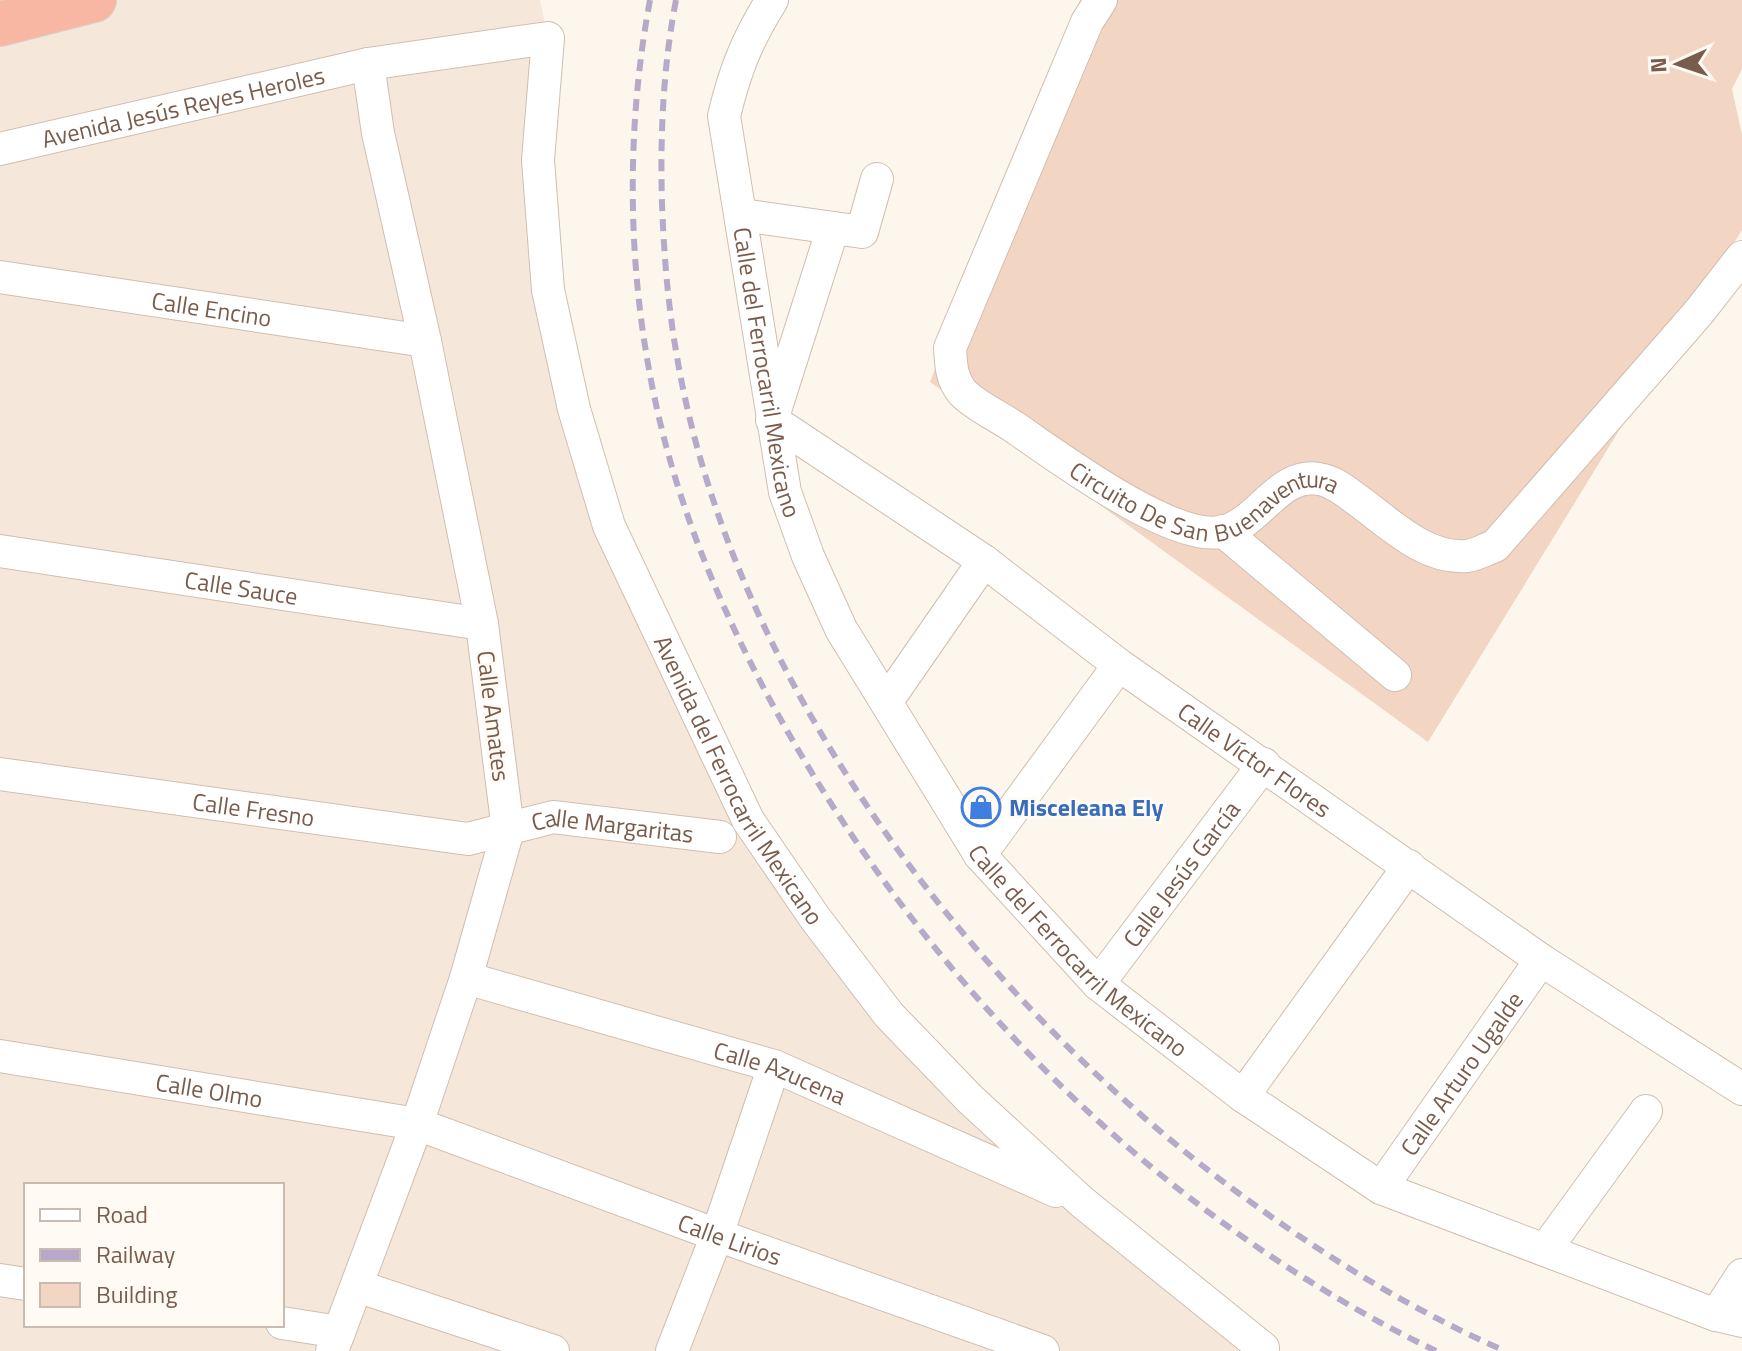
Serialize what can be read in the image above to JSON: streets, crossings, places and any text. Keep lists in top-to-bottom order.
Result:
{
  "streets": {
    "street": [
      "Avenida Jesús Reyes Heroles",
      "Calle Encino",
      "Calle del Ferrocarril Mexicano",
      "Circuito De San Buenaventura",
      "Calle Sauce",
      "Calle Amates",
      "Calle Víctor Flores",
      "Avenida del Ferrocarril Mexicano",
      "Calle Fresno",
      "Calle Margaritas",
      "Calle Jesús García",
      "Calle Azucena",
      "Calle Arturo Ugalde",
      "Calle Olmo",
      "Calle Lirios"
    ]
  },
  "crossings": [
    ["Avenida Jesús Reyes Heroles", "Calle Amates"],
    ["Avenida Jesús Reyes Heroles", "Avenida del Ferrocarril Mexicano"],
    ["Calle Encino", "Calle Amates"],
    ["Calle del Ferrocarril Mexicano", "Calle Víctor Flores"],
    ["Calle del Ferrocarril Mexicano", "Calle Jesús García"],
    ["Calle del Ferrocarril Mexicano", "Calle Arturo Ugalde"],
    ["Calle Sauce", "Calle Amates"],
    ["Calle Amates", "Calle Fresno"],
    ["Calle Amates", "Calle Margaritas"],
    ["Calle Amates", "Calle Azucena"],
    ["Calle Amates", "Calle Olmo"],
    ["Calle Amates", "Calle Lirios"],
    ["Calle Víctor Flores", "Calle Jesús García"],
    ["Calle Víctor Flores", "Calle Arturo Ugalde"],
    ["Avenida del Ferrocarril Mexicano", "Calle Azucena"],
    ["Calle Fresno", "Calle Margaritas"],
    ["Calle Olmo", "Calle Lirios"]
  ],
  "places": {
    "shop": ["Misceleana Ely"]
  },
  "legend": ["Road", "Railway", "Building"],
  "north": "left"
}
